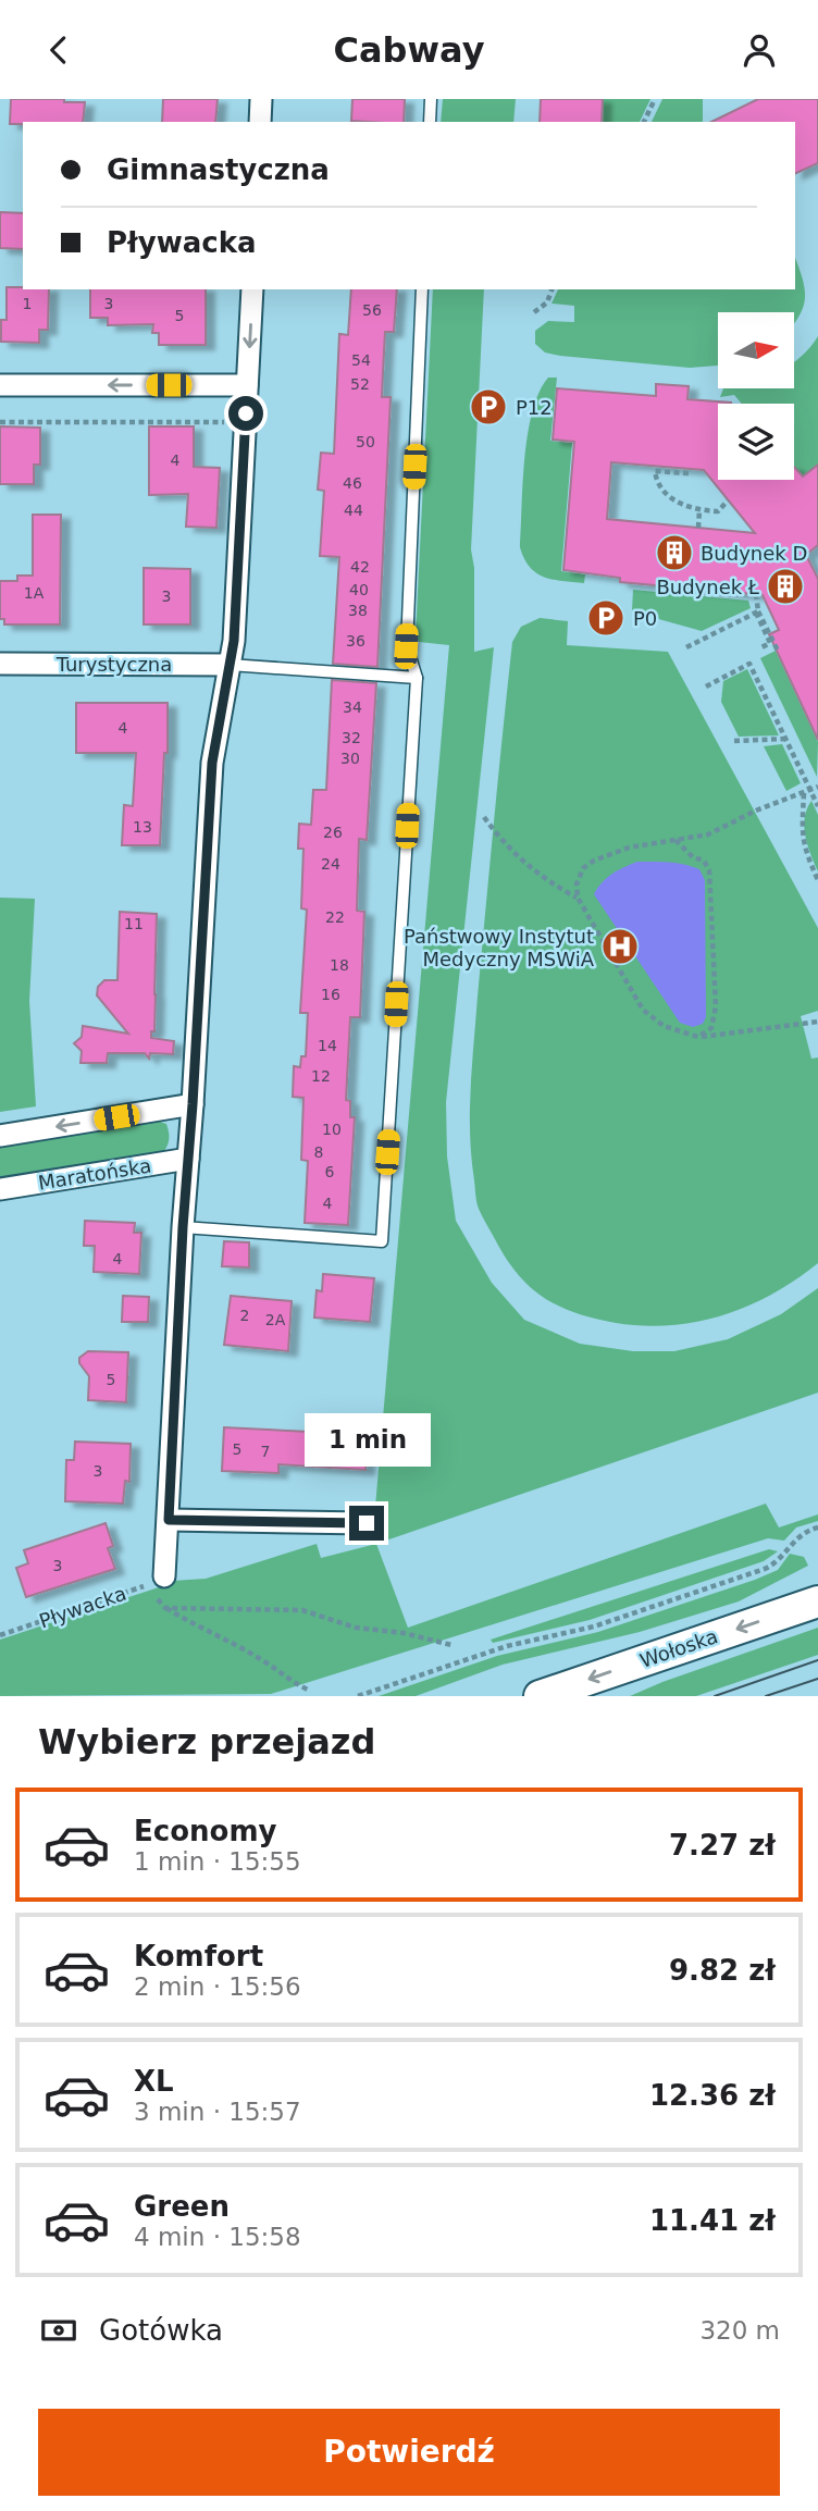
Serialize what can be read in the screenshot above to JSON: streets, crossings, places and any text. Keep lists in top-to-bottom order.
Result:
{
  "streets": {
    "main road": ["Wołoska"],
    "street": ["Turystyczna", "Maratońska"],
    "path": ["Pływacka"]
  },
  "one_way": ["Wołoska"],
  "places": {
    "parking": ["P12", "P0"],
    "building": ["Budynek D", "Budynek Ł"],
    "hospital": ["Państwowy Instytut Medyczny MSWiA"]
  },
  "house_numbers": [
    "1",
    "3",
    "56",
    "5",
    "54",
    "52",
    "50",
    "4",
    "46",
    "44",
    "42",
    "40",
    "1A",
    "3",
    "38",
    "36",
    "34",
    "4",
    "32",
    "30",
    "13",
    "26",
    "24",
    "22",
    "11",
    "18",
    "16",
    "14",
    "12",
    "10",
    "8",
    "6",
    "4",
    "4",
    "2",
    "2A",
    "5",
    "5",
    "7",
    "3",
    "3"
  ],
  "north": "right",
  "page": {
    "header": "Cabway",
    "banner": ["Gimnastyczna", "Pływacka"],
    "bubble": "1 min",
    "heading": "Wybierz przejazd",
    "list": [
      {
        "name": "Economy",
        "note": "1 min · 15:55",
        "value": "7.27 zł"
      },
      {
        "name": "Komfort",
        "note": "2 min · 15:56",
        "value": "9.82 zł"
      },
      {
        "name": "XL",
        "note": "3 min · 15:57",
        "value": "12.36 zł"
      },
      {
        "name": "Green",
        "note": "4 min · 15:58",
        "value": "11.41 zł"
      }
    ],
    "pay": ["Gotówka", "320 m"],
    "buttons": "Potwierdź"
  }
}
